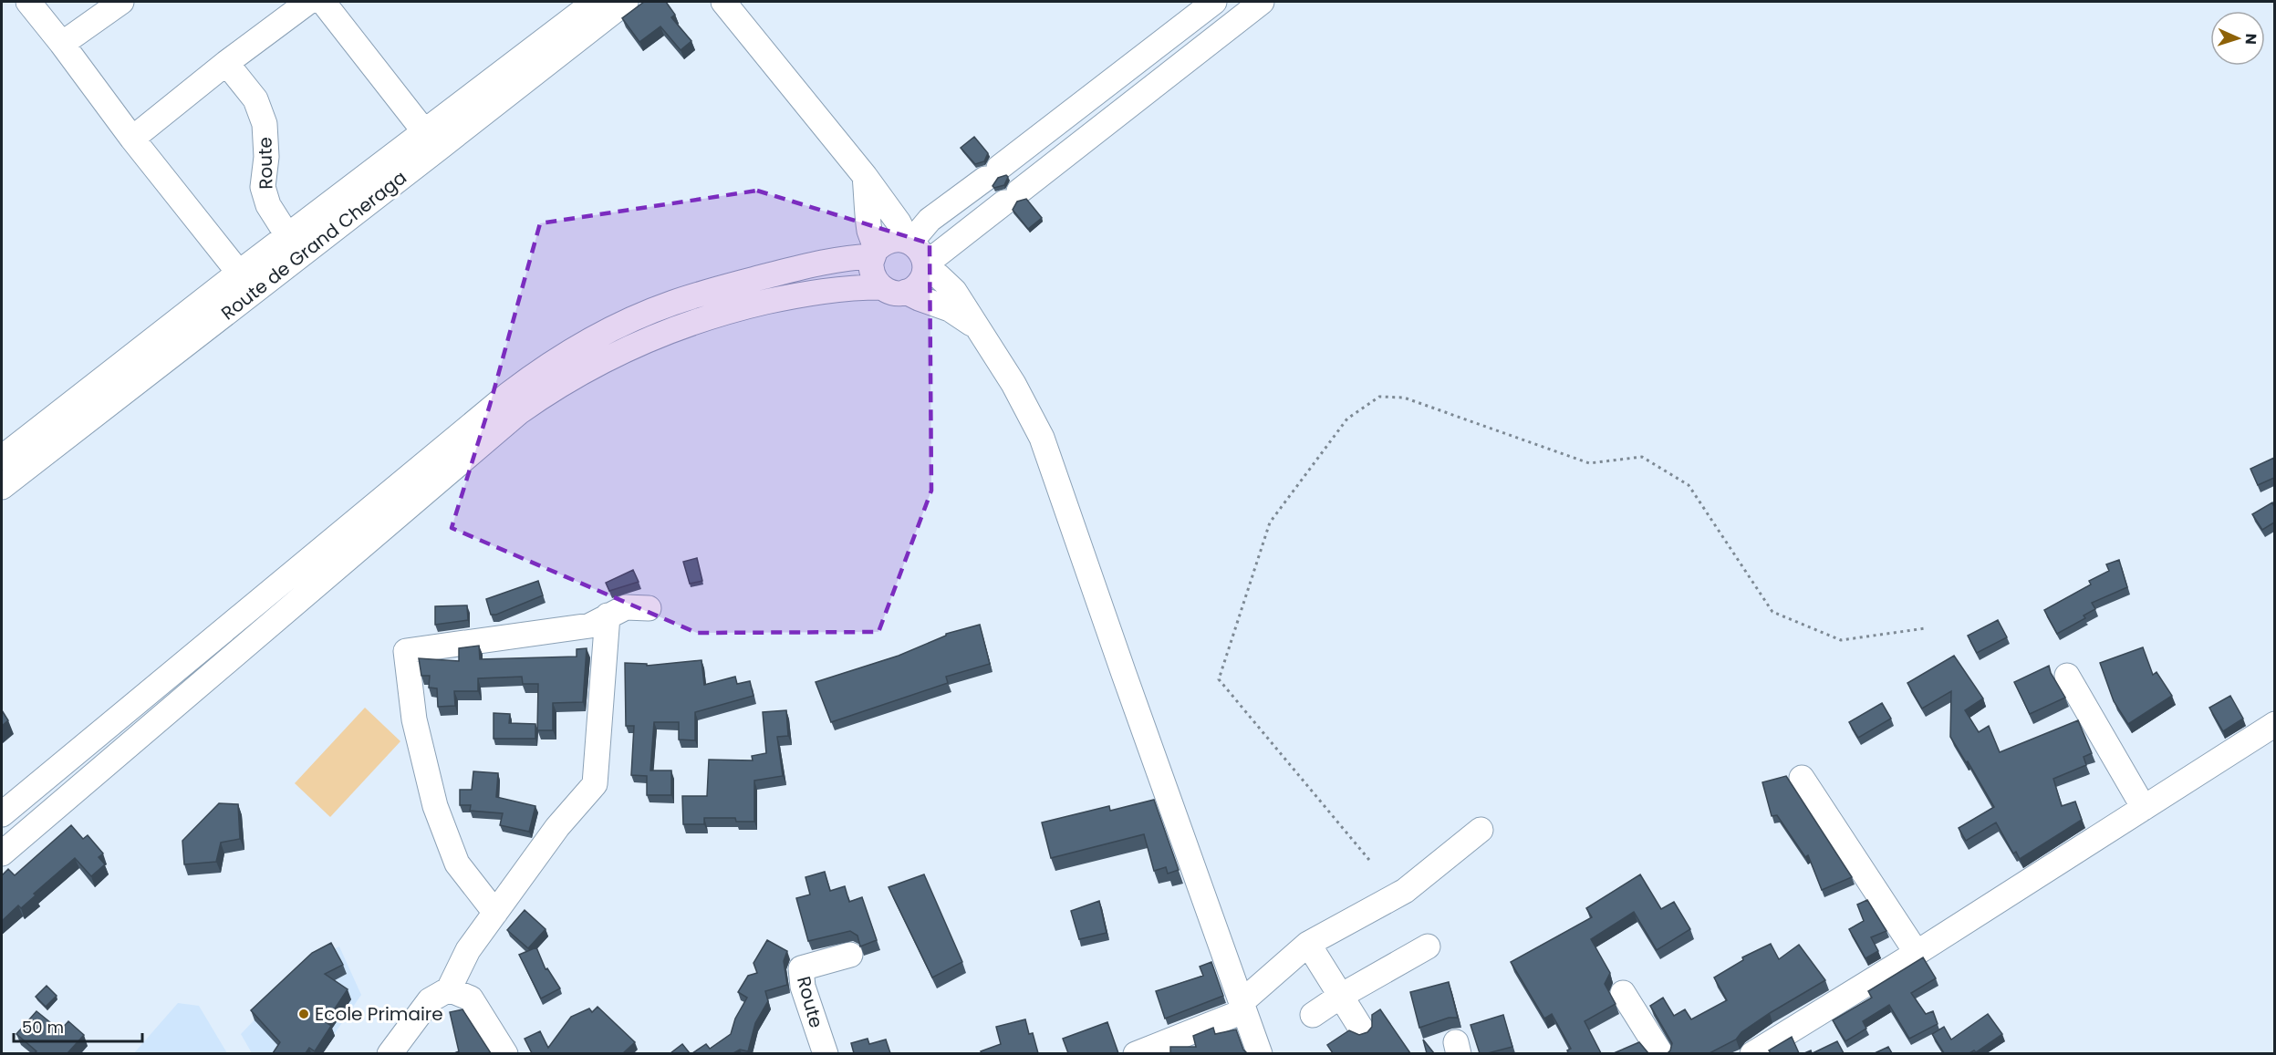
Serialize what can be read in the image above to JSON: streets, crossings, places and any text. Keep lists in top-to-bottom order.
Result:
{
  "streets": {
    "street": ["Route", "Route de Grand Cheraga"]
  },
  "places": ["Ecole Primaire"],
  "scale_bar": "50 m",
  "north": "right"
}
